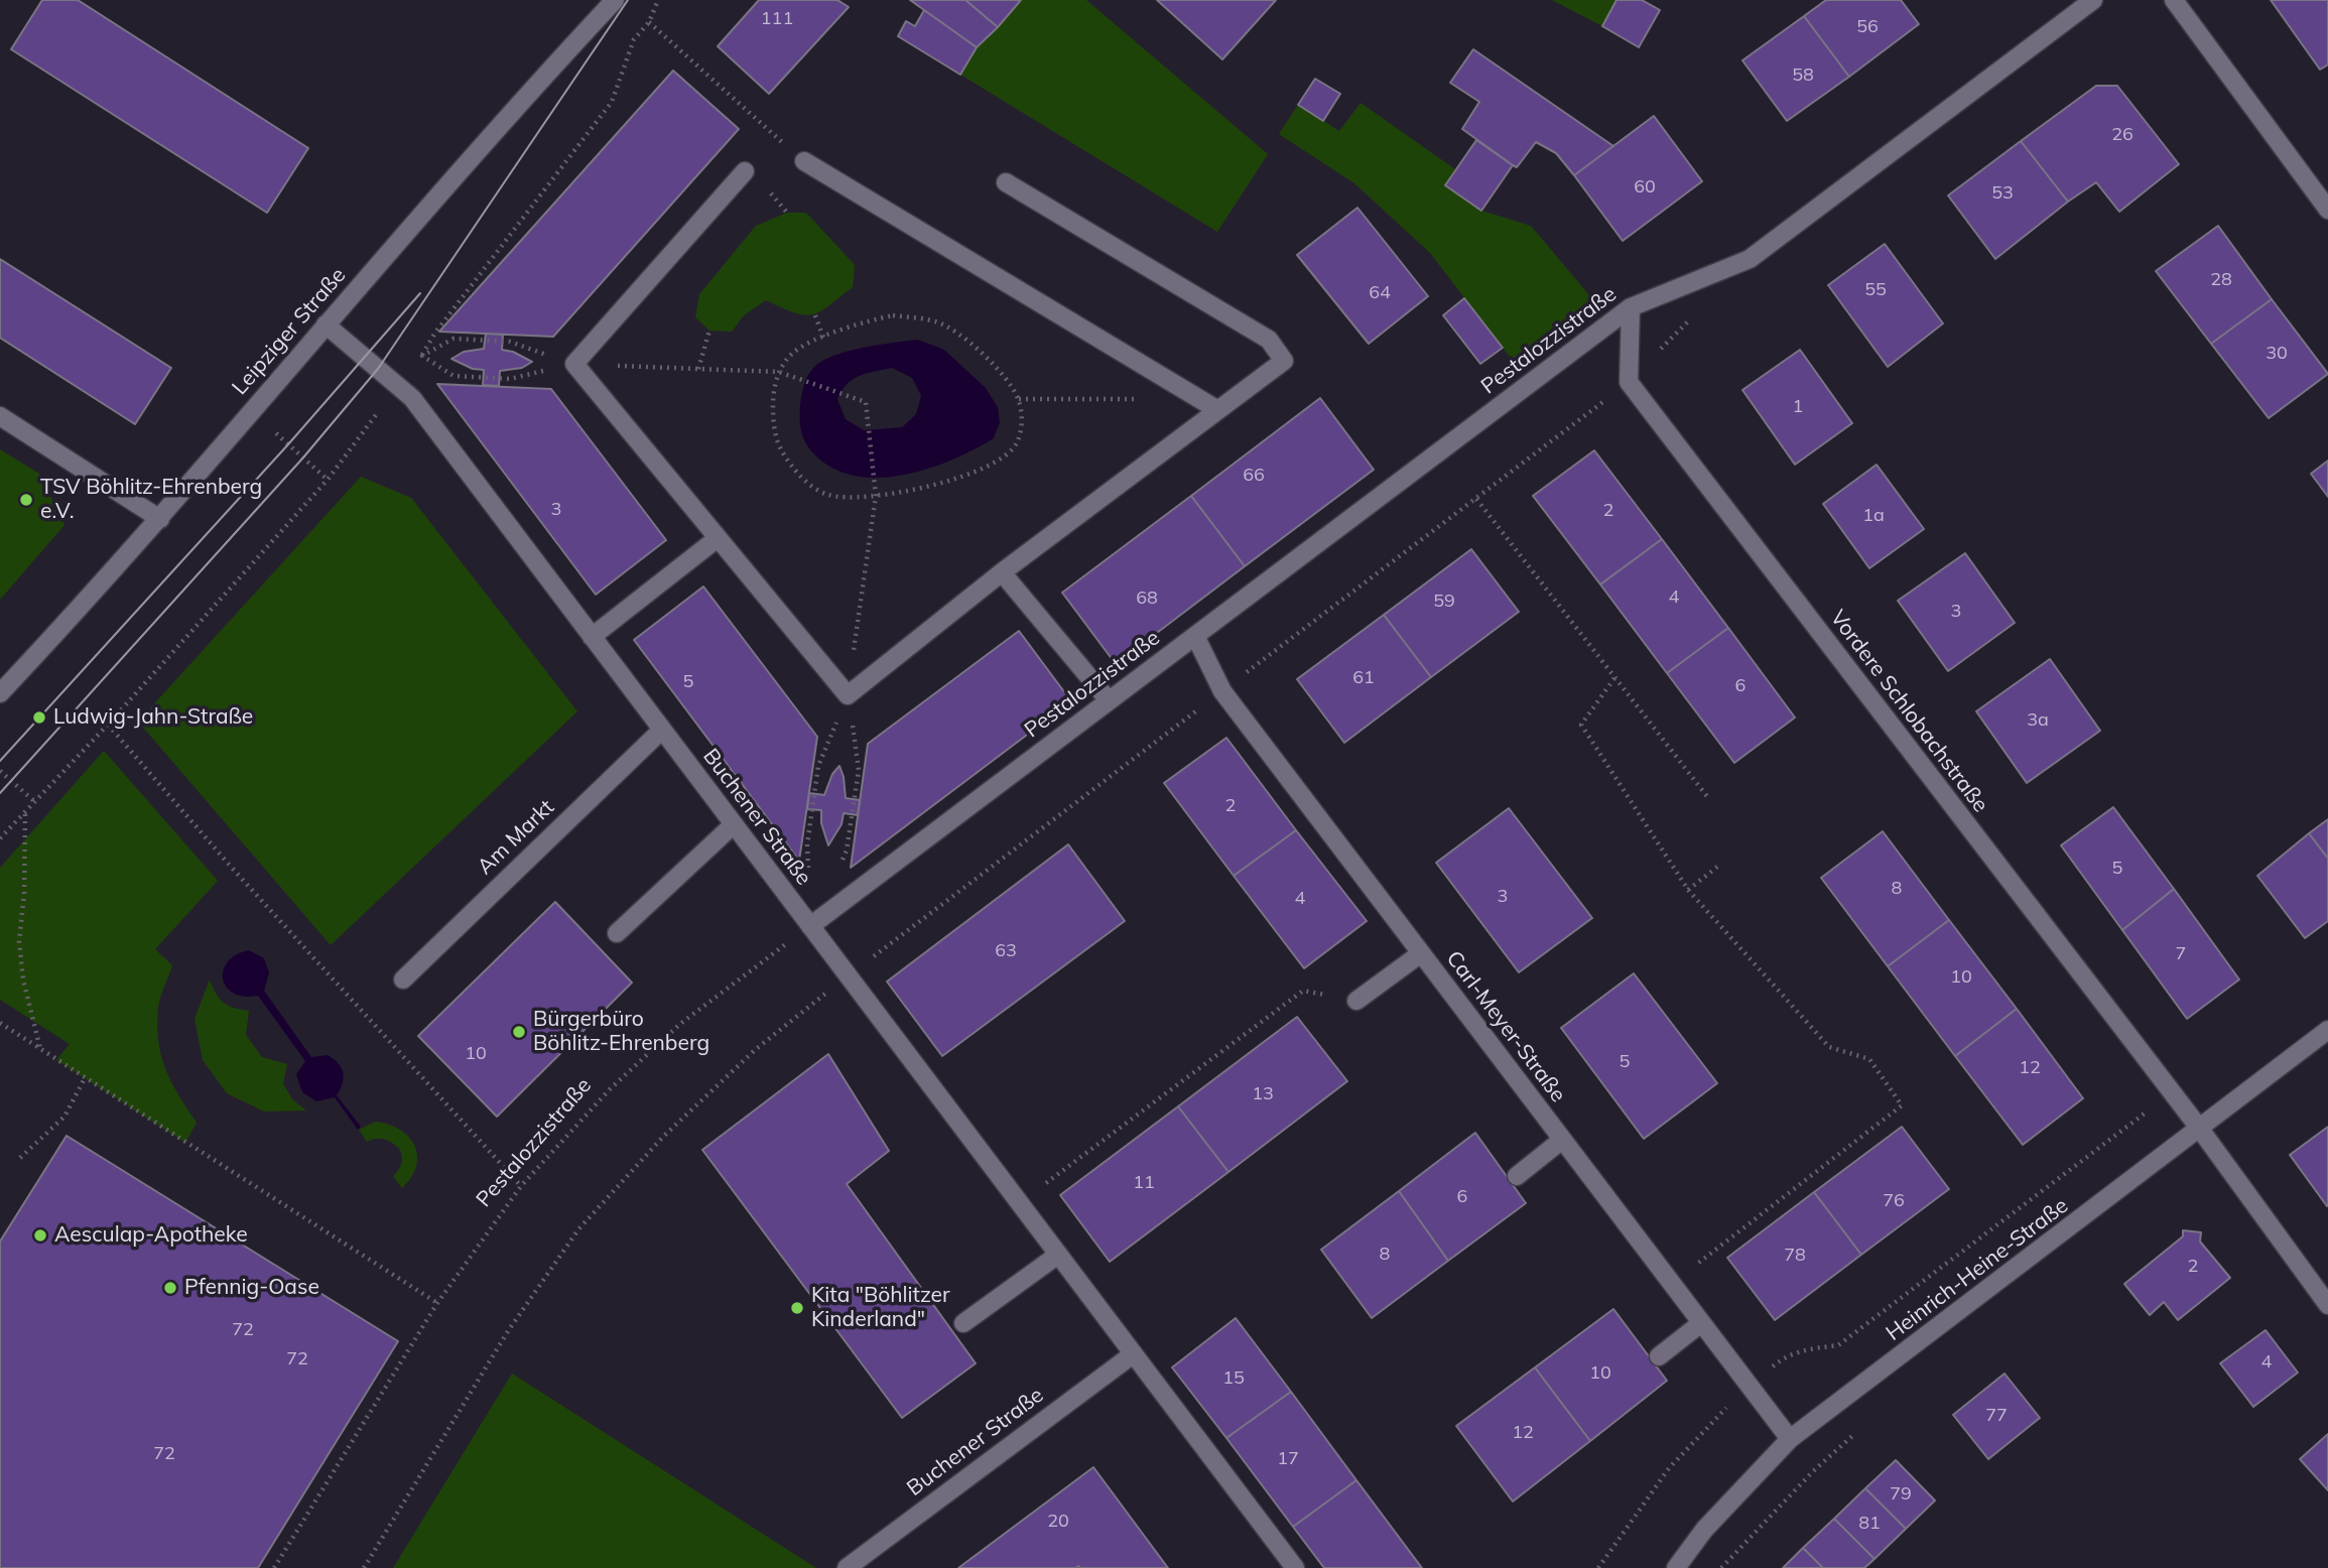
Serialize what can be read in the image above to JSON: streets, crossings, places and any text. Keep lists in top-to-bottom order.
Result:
{
  "streets": {
    "street": [
      "Leipziger Straße",
      "Pestalozzistraße",
      "Vordere Schlobachstraße",
      "Buchener Straße",
      "Am Markt",
      "Carl-Meyer-Straße",
      "Heinrich-Heine-Straße"
    ]
  },
  "crossings": [
    ["Leipziger Straße", "Buchener Straße"],
    ["Pestalozzistraße", "Buchener Straße"],
    ["Pestalozzistraße", "Carl-Meyer-Straße"],
    ["Vordere Schlobachstraße", "Heinrich-Heine-Straße"],
    ["Buchener Straße", "Am Markt"],
    ["Carl-Meyer-Straße", "Heinrich-Heine-Straße"]
  ],
  "places": [
    "TSV Böhlitz-Ehrenberg e.V.",
    "Ludwig-Jahn-Straße",
    "Bürgerbüro Böhlitz-Ehrenberg",
    "Aesculap-Apotheke",
    "Pfennig-Oase",
    "Kita \"Böhlitzer Kinderland\""
  ],
  "house_numbers": [
    "111",
    "56",
    "58",
    "26",
    "60",
    "53",
    "28",
    "55",
    "64",
    "30",
    "1",
    "66",
    "3",
    "2",
    "1a",
    "4",
    "68",
    "59",
    "3",
    "61",
    "5",
    "6",
    "3a",
    "2",
    "5",
    "8",
    "3",
    "4",
    "63",
    "7",
    "10",
    "10",
    "5",
    "12",
    "13",
    "11",
    "6",
    "76",
    "8",
    "78",
    "2",
    "72",
    "72",
    "4",
    "10",
    "15",
    "77",
    "12",
    "72",
    "17",
    "79",
    "20",
    "81"
  ]
}
